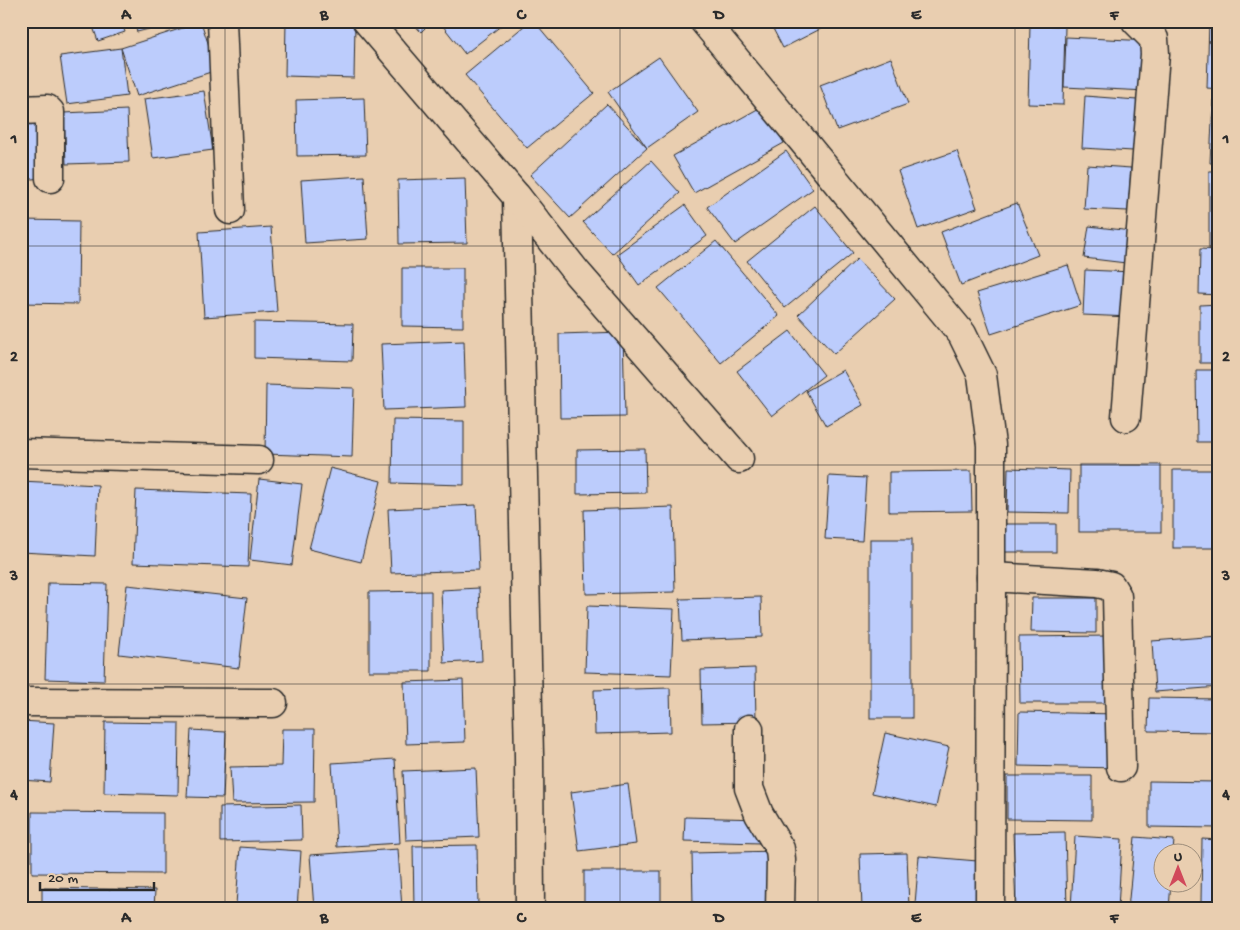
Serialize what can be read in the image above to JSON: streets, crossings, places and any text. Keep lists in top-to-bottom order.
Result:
{
  "scale_bar": "20 m",
  "north": "top",
  "grid": {
    "columns": [
      "A",
      "B",
      "C",
      "D",
      "E",
      "F"
    ],
    "rows": [
      "1",
      "2",
      "3",
      "4"
    ]
  }
}
